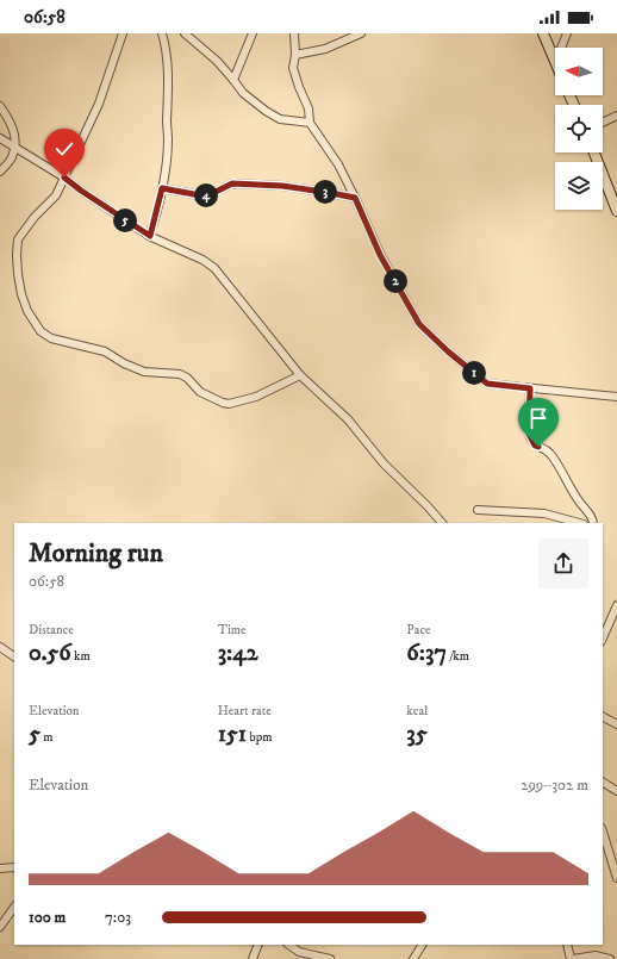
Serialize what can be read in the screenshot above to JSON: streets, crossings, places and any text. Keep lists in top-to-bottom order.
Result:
{
  "north": "left",
  "page": {
    "status": "06:58",
    "pins": [
      "3",
      "4",
      "5",
      "2",
      "1"
    ],
    "heading": ["Morning run", "06:58"],
    "stats": [
      ["Distance", "0.56 km"],
      ["Time", "3:42"],
      ["Pace", "6:37 /km"],
      ["Elevation", "5 m"],
      ["Heart rate", "151 bpm"],
      ["kcal", "35"]
    ],
    "chart": ["Elevation", "299–302 m"],
    "list": [
      {
        "name": "100 m",
        "note": "7:03"
      }
    ]
  }
}
